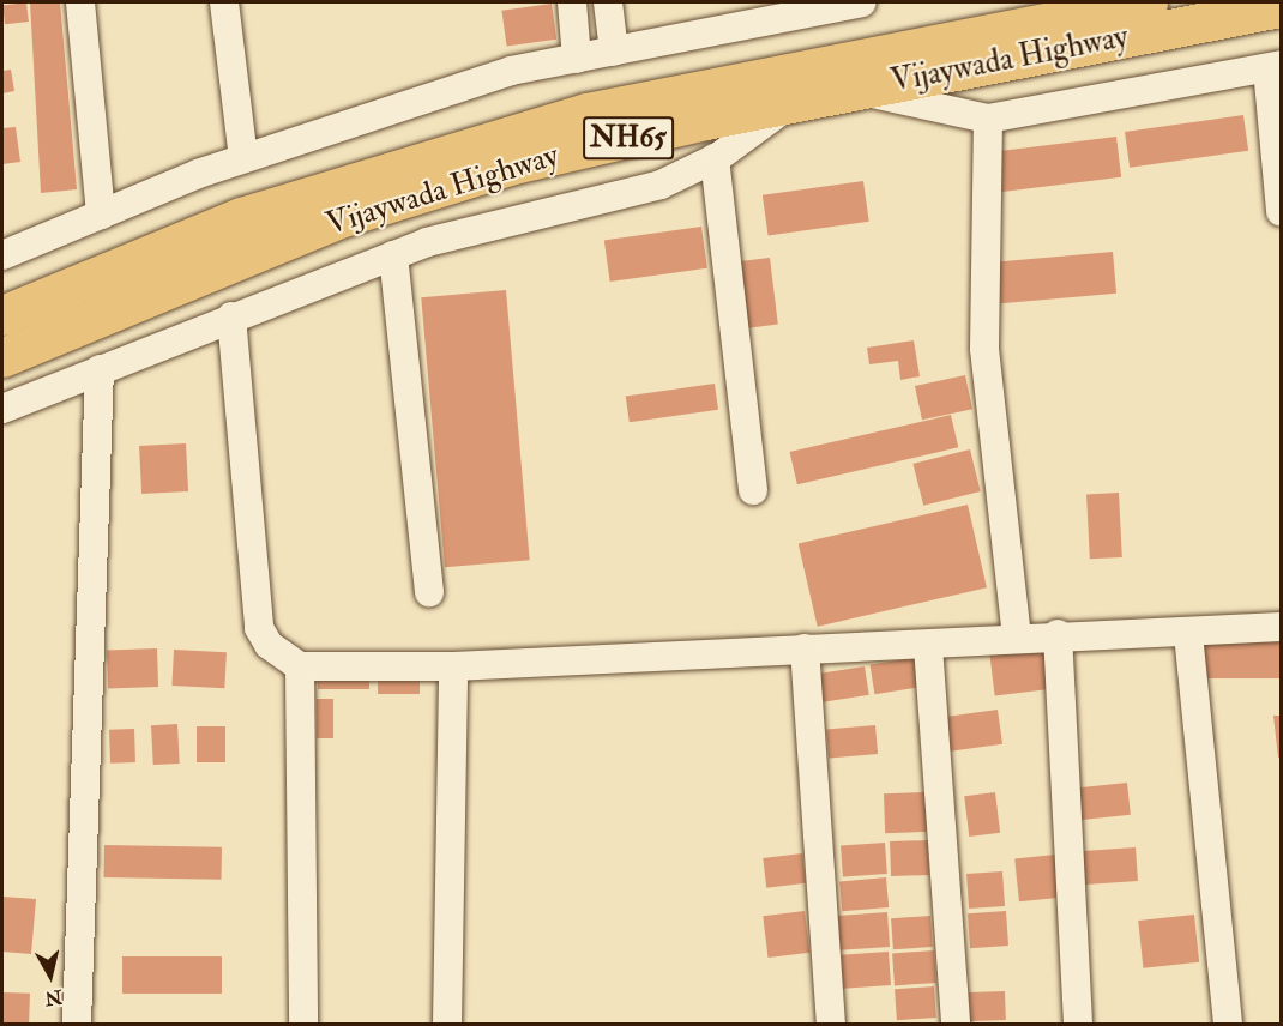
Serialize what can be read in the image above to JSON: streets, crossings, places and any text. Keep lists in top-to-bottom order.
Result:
{
  "streets": {
    "highway": ["Vijaywada Highway", "NH65"]
  },
  "north": "bottom"
}
